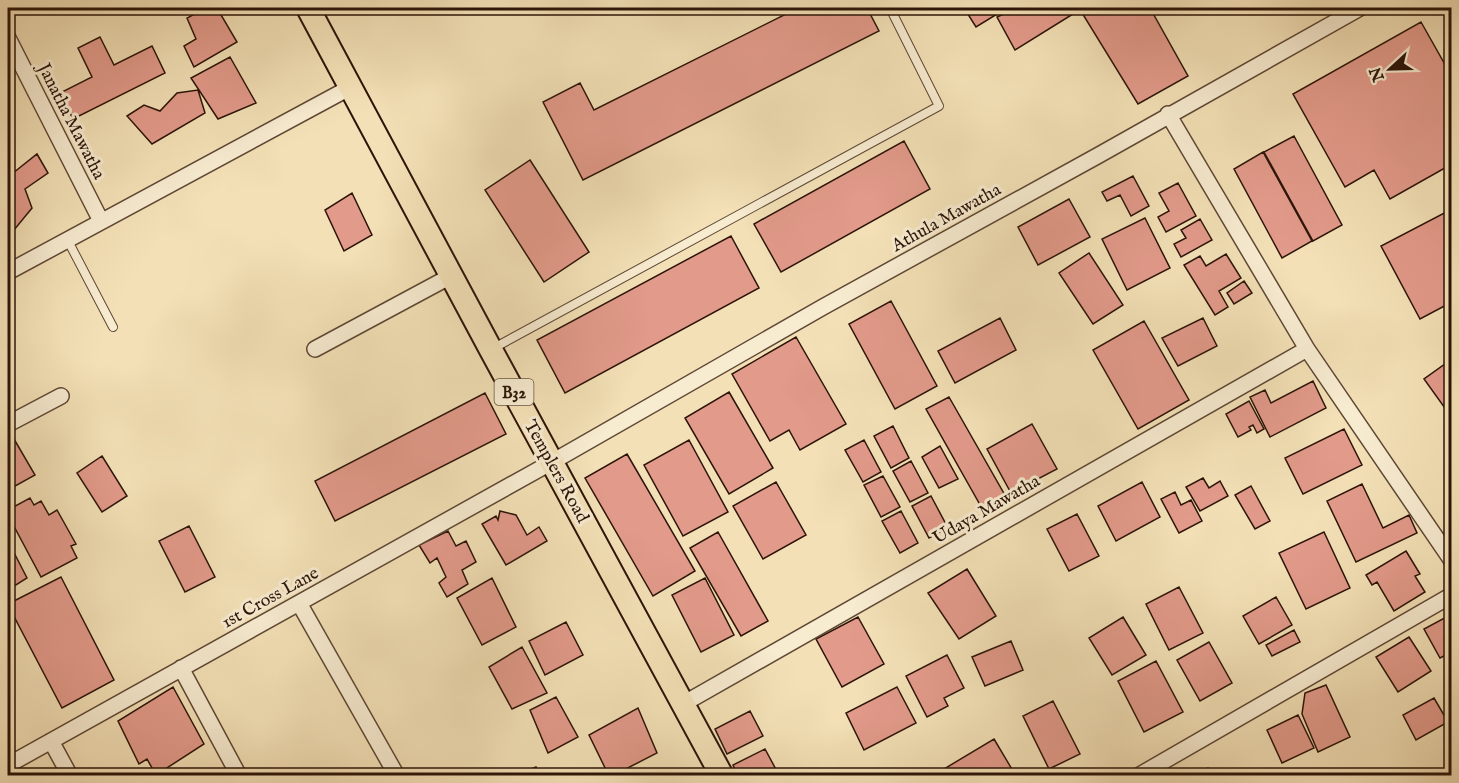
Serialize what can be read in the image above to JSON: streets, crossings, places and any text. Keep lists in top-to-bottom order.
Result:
{
  "streets": {
    "main road": ["B32", "Templers Road"],
    "street": [
      "Janatha Mawatha",
      "Athula Mawatha",
      "Udaya Mawatha",
      "1st Cross Lane"
    ]
  },
  "crossings": [
    ["Athula Mawatha", "Templers Road"],
    ["Athula Mawatha", "1st Cross Lane"],
    ["Templers Road", "Udaya Mawatha"],
    ["Templers Road", "1st Cross Lane"]
  ],
  "north": "left"
}
